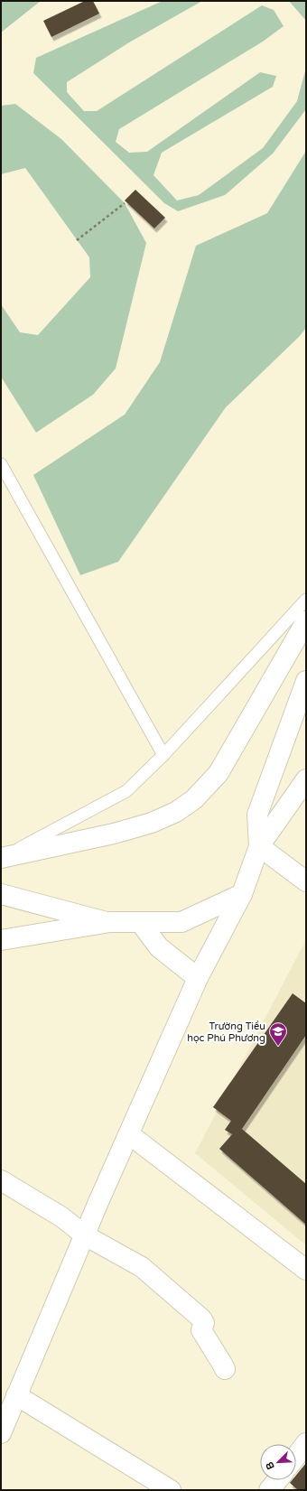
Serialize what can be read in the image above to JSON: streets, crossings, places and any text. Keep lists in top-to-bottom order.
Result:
{
  "places": {
    "school or university": ["Trường Tiểu học Phú Phương"]
  },
  "north": "bottom left"
}
